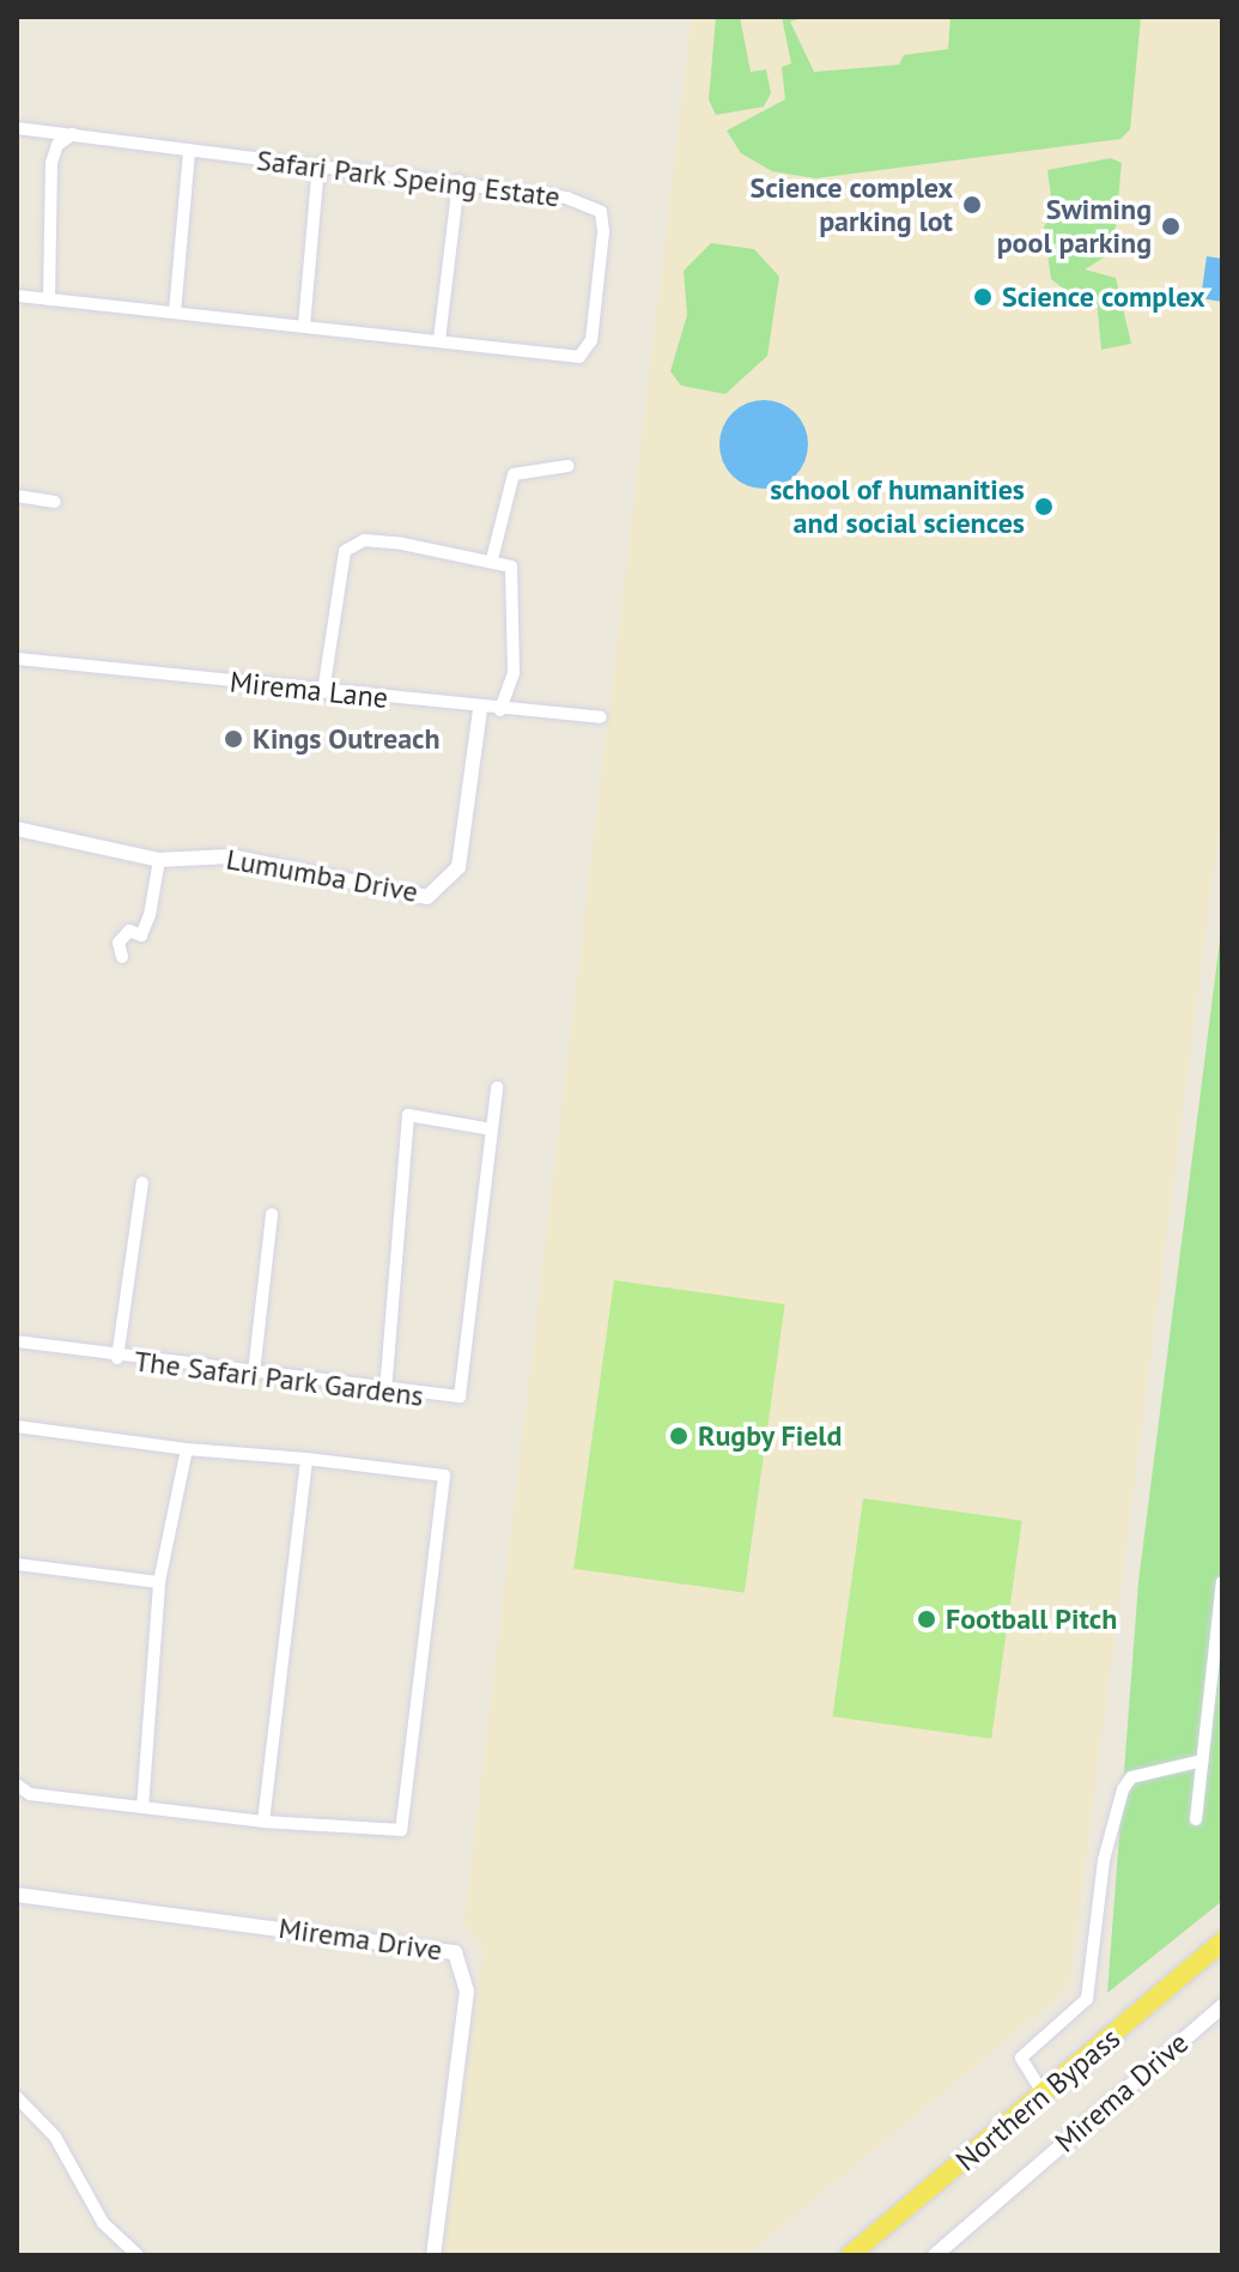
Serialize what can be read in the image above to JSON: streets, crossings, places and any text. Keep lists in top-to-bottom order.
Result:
{
  "streets": {
    "main road": ["Northern Bypass"],
    "street": [
      "Safari Park Speing Estate",
      "Mirema Lane",
      "Lumumba Drive",
      "The Safari Park Gardens",
      "Mirema Drive"
    ]
  },
  "crossings": [
    ["Mirema Lane", "Lumumba Drive"]
  ],
  "places": [
    "Science complex parking lot",
    "Swiming pool parking",
    "Science complex",
    "school of humanities and social sciences",
    "Kings Outreach",
    "Rugby Field",
    "Football Pitch"
  ]
}
